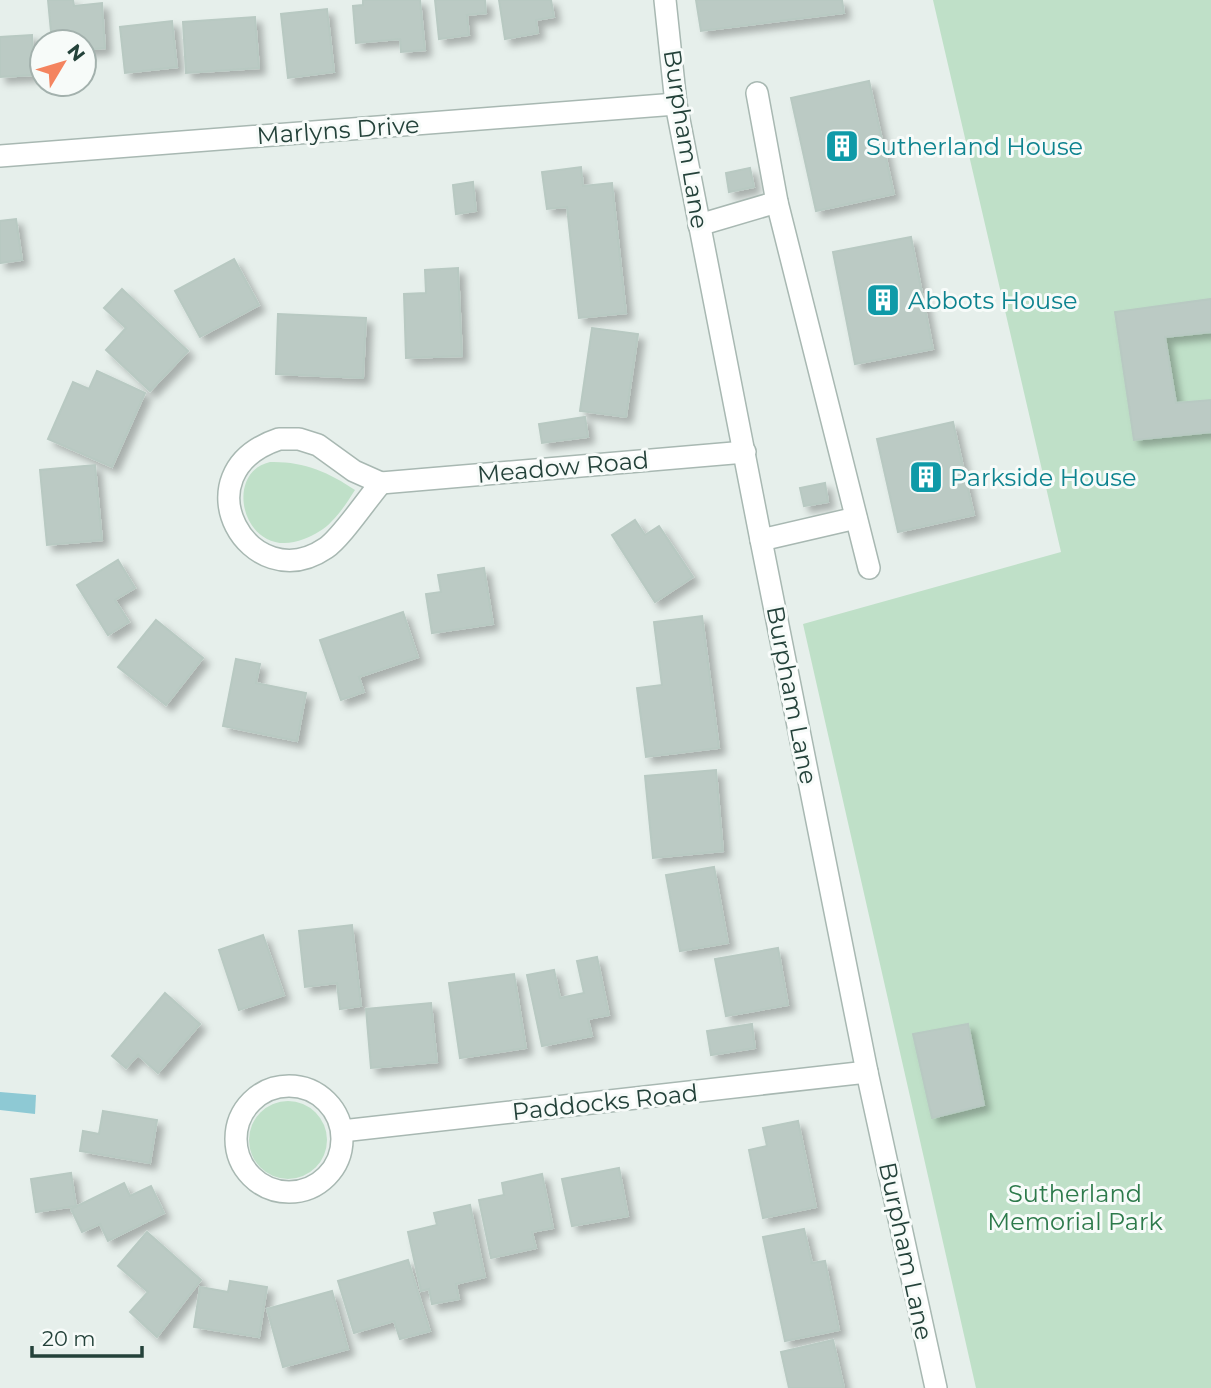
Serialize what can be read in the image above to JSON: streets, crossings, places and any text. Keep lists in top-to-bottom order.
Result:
{
  "streets": {
    "street": [
      "Marlyns Drive",
      "Burpham Lane",
      "Meadow Road",
      "Paddocks Road"
    ]
  },
  "crossings": [
    ["Marlyns Drive", "Burpham Lane"],
    ["Burpham Lane", "Meadow Road"],
    ["Burpham Lane", "Paddocks Road"]
  ],
  "parks": ["Sutherland Memorial Park"],
  "places": {
    "building": ["Sutherland House", "Abbots House", "Parkside House"]
  },
  "scale_bar": "20 m",
  "north": "top right"
}
